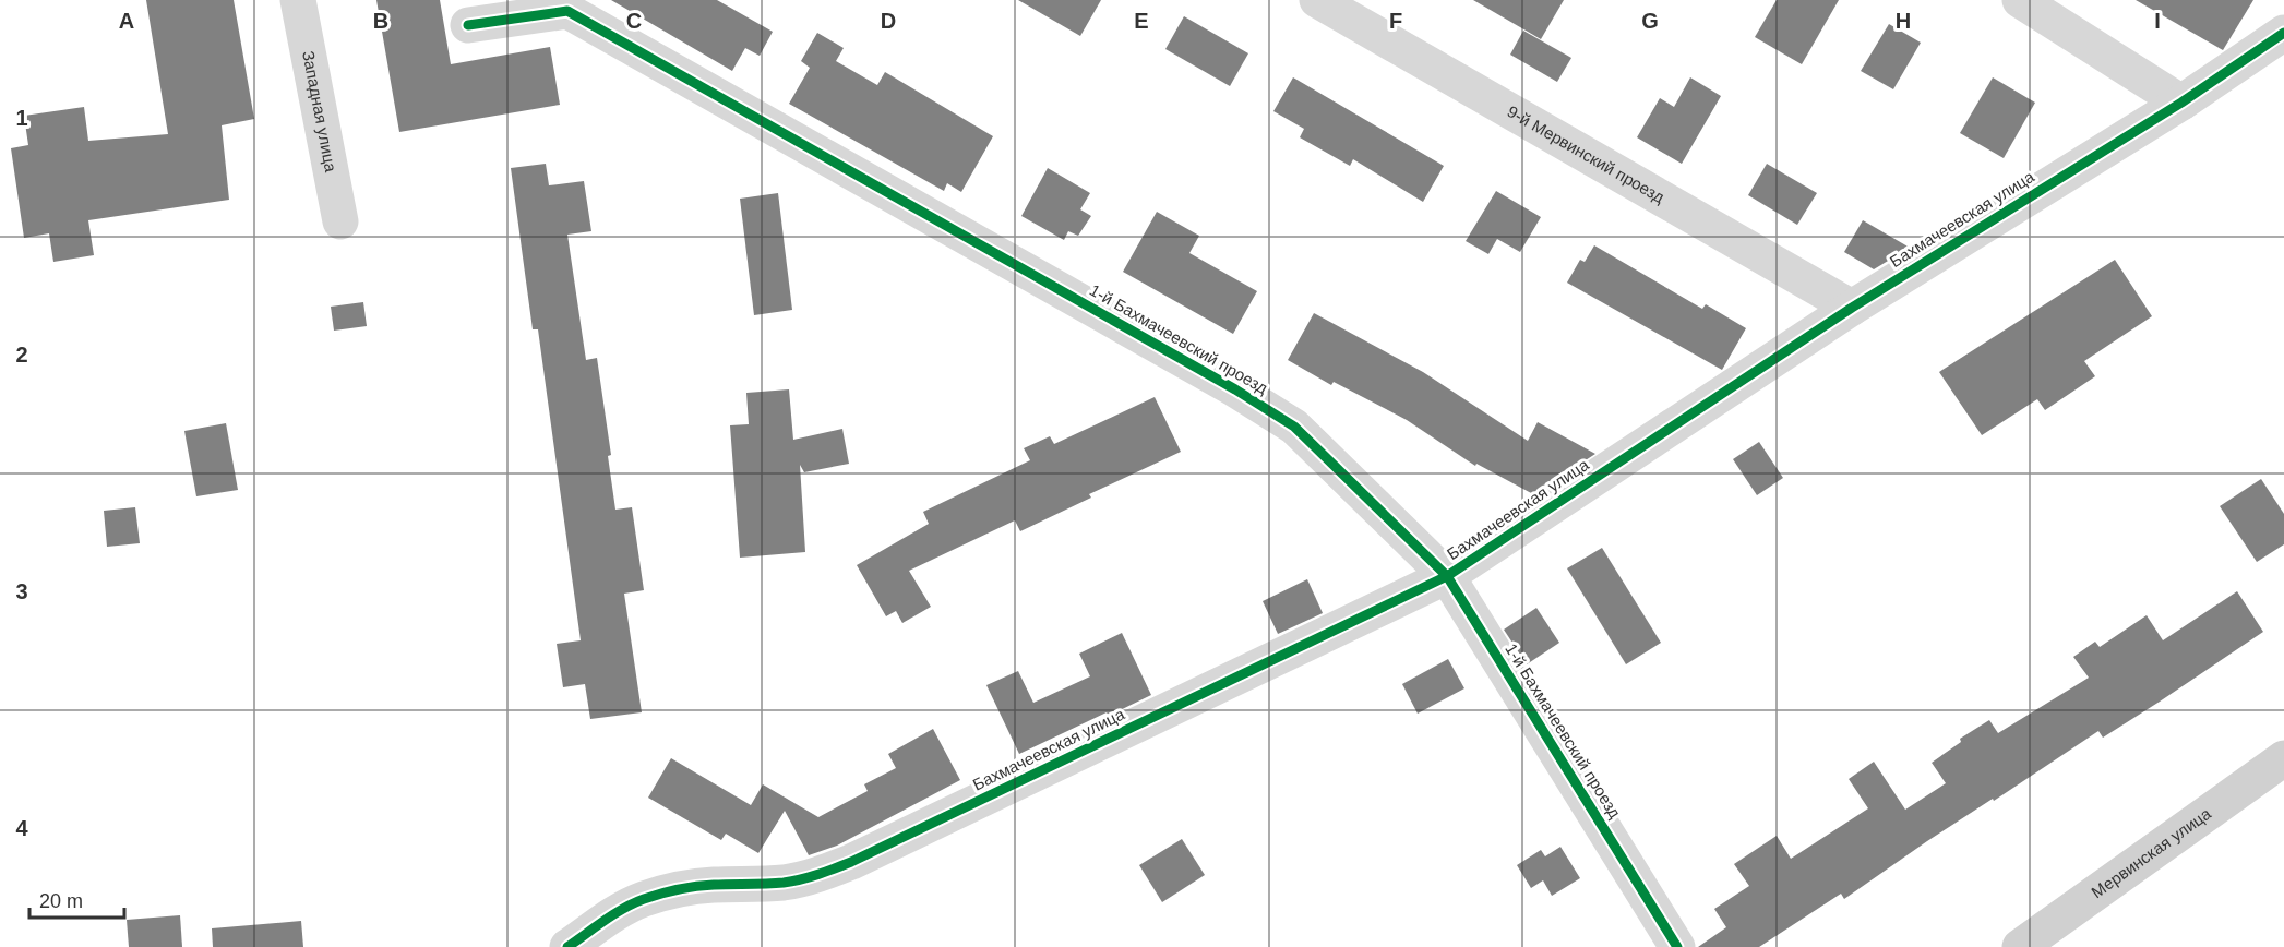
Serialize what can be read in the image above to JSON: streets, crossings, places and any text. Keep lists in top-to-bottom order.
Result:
{
  "streets": {
    "street": [
      "Западная улица",
      "9-й Мервинский проезд",
      "Бахмачеевская улица",
      "1-й Бахмачеевский проезд",
      "Мервинская улица"
    ]
  },
  "crossings": [
    ["9-й Мервинский проезд", "Бахмачеевская улица"],
    ["Бахмачеевская улица", "1-й Бахмачеевский проезд"]
  ],
  "scale_bar": "20 m",
  "grid": {
    "columns": [
      "A",
      "B",
      "C",
      "D",
      "E",
      "F",
      "G",
      "H",
      "I"
    ],
    "rows": [
      "1",
      "2",
      "3",
      "4"
    ]
  }
}
